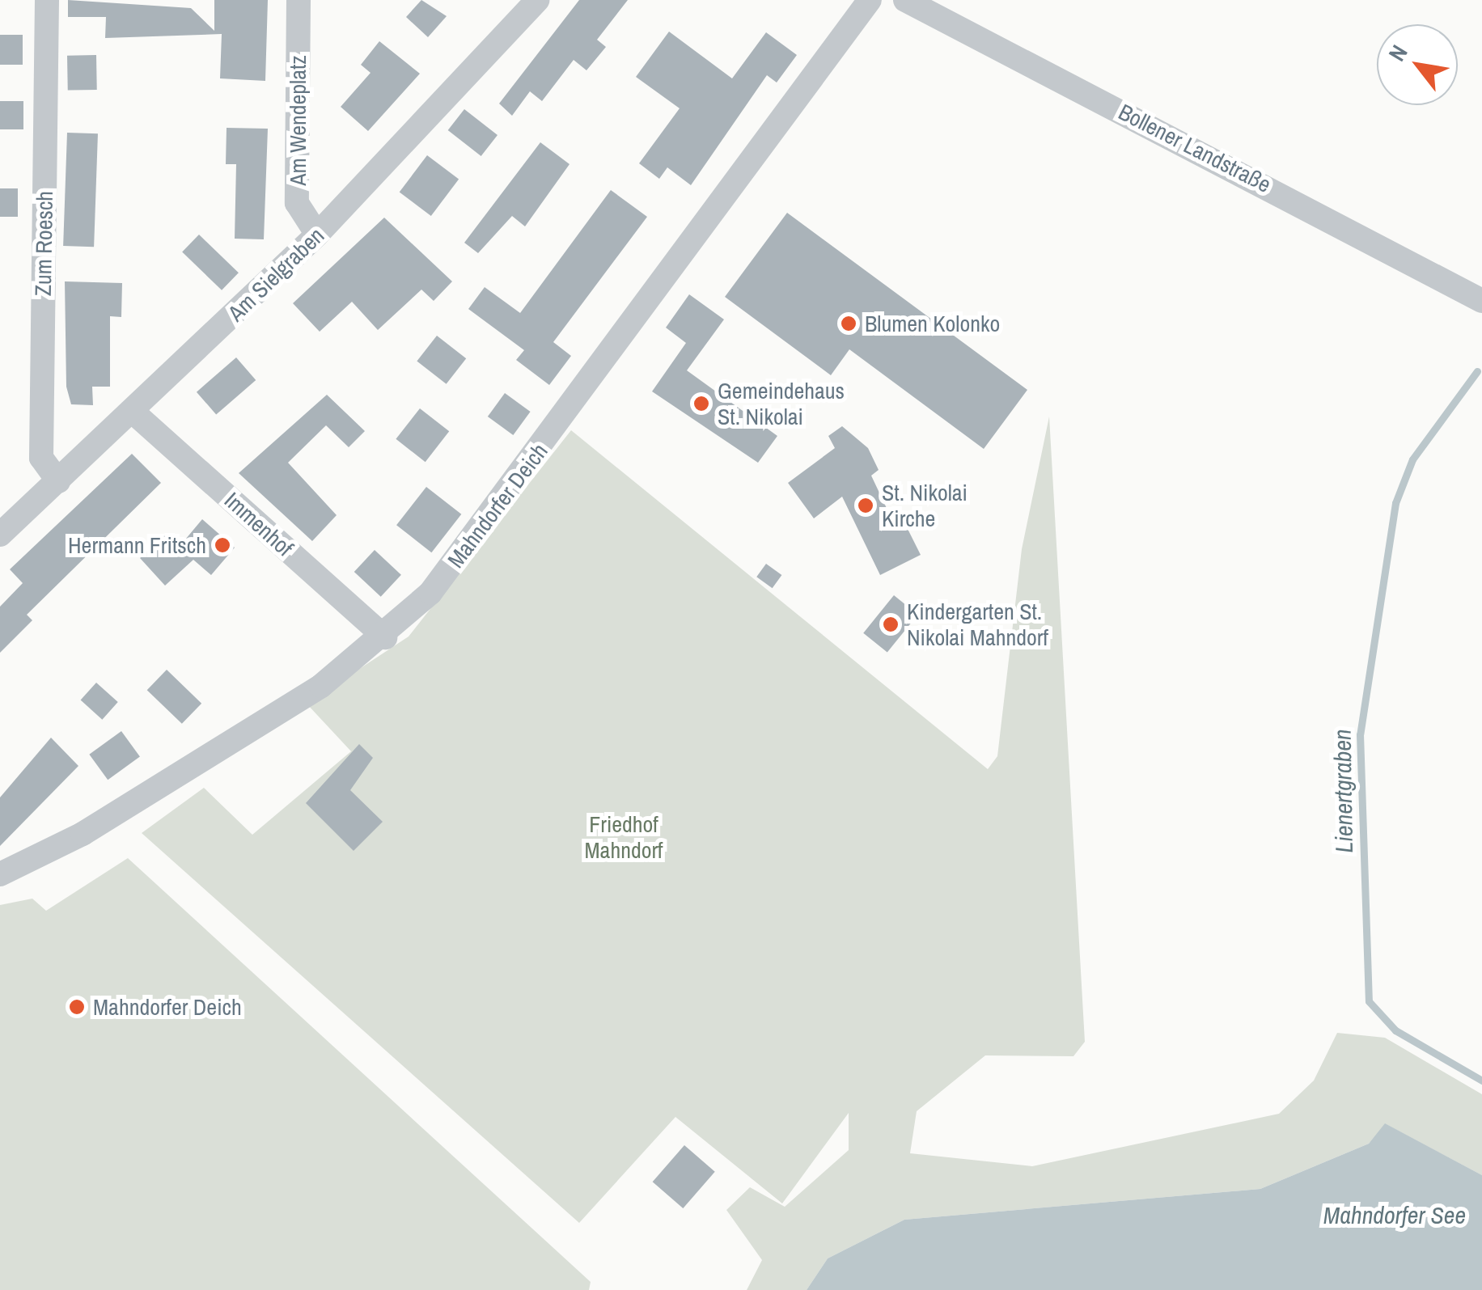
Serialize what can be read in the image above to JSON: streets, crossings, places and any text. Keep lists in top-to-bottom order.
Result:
{
  "streets": {
    "street": [
      "Am Wendeplatz",
      "Bollener Landstraße",
      "Zum Roesch",
      "Am Sielgraben",
      "Mahndorfer Deich",
      "Immenhof"
    ]
  },
  "crossings": [
    ["Am Wendeplatz", "Am Sielgraben"],
    ["Zum Roesch", "Am Sielgraben"],
    ["Am Sielgraben", "Immenhof"],
    ["Mahndorfer Deich", "Immenhof"]
  ],
  "water": ["Lienertgraben", "Mahndorfer See"],
  "parks": ["Friedhof Mahndorf"],
  "places": [
    "Blumen Kolonko",
    "Gemeindehaus St. Nikolai",
    "St. Nikolai Kirche",
    "Hermann Fritsch",
    "Kindergarten St. Nikolai Mahndorf",
    "Mahndorfer Deich"
  ],
  "north": "top left"
}
